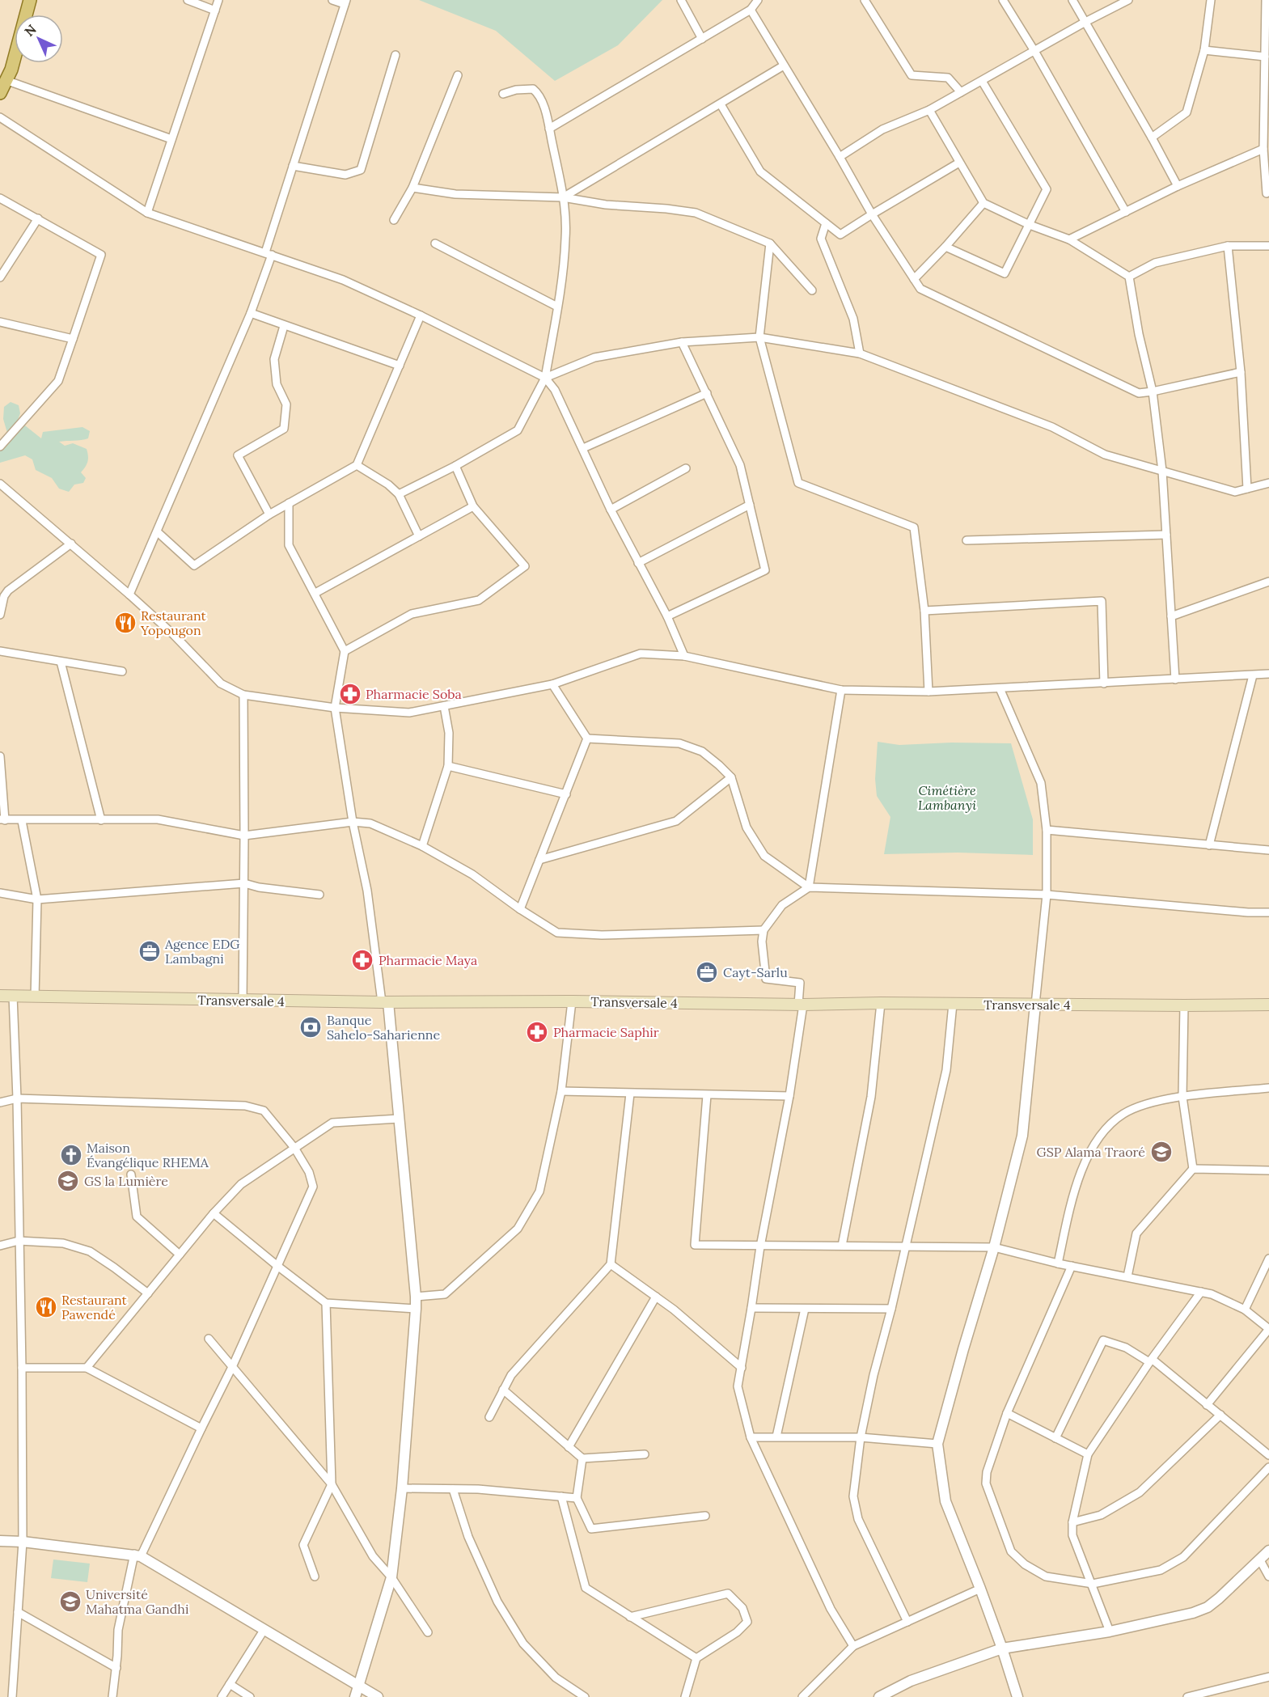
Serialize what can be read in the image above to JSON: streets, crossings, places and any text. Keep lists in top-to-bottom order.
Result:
{
  "streets": {
    "main road": ["Transversale 4"]
  },
  "parks": ["Cimétière Lambanyi"],
  "places": {
    "restaurant": ["Restaurant Yopougon", "Restaurant Pawendé"],
    "pharmacy": ["Pharmacie Soba", "Pharmacie Maya", "Pharmacie Saphir"],
    "office": ["Agence EDG Lambagni", "Cayt-Sarlu"],
    "bank": ["Banque Sahelo-Saharienne"],
    "school or university": ["GSP Alama Traoré", "GS la Lumière", "Université Mahatma Gandhi"],
    "church": ["Maison Évangélique RHEMA"]
  },
  "north": "top left"
}
